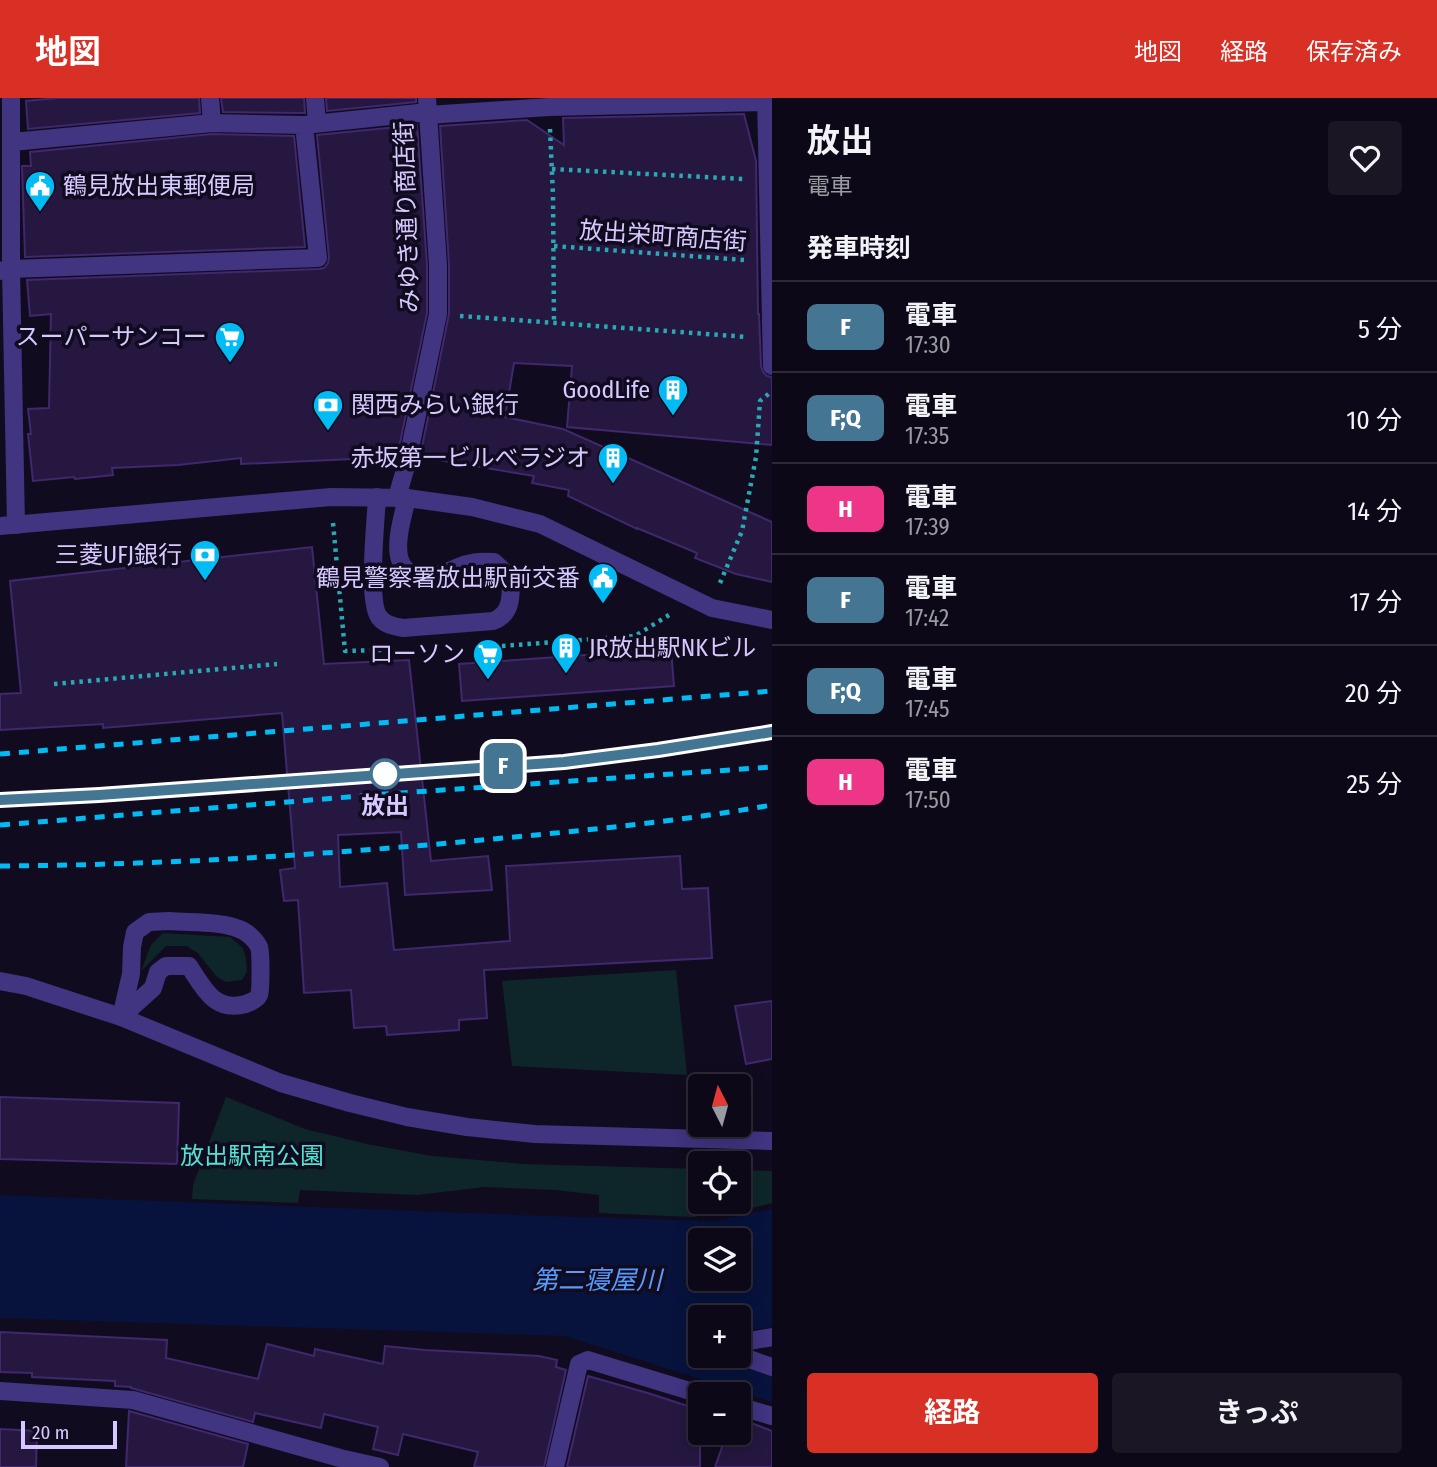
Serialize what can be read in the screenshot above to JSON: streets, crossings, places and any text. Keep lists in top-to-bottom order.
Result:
{
  "streets": {
    "street": ["みゆき通り商店街"],
    "path": ["放出栄町商店街"]
  },
  "water": ["第二寝屋川"],
  "parks": ["放出駅南公園"],
  "places": {
    "public building": ["鶴見放出東郵便局", "鶴見警察署放出駅前交番"],
    "supermarket": ["スーパーサンコー", "ローソン"],
    "building": ["GoodLife", "赤坂第一ビルべラジオ", "JR放出駅NKビル"],
    "bank": ["関西みらい銀行", "三菱UFJ銀行"],
    "other": ["放出"]
  },
  "scale_bar": "20 m",
  "north": "top",
  "page": {
    "header": "地図",
    "nav": ["地図", "経路", "保存済み"],
    "on_map": "F",
    "heading": [
      ["放出", "電車"],
      "発車時刻"
    ],
    "list": [
      {
        "mark": "F",
        "name": "電車",
        "note": "17:30",
        "value": "5 分"
      },
      {
        "mark": "F;Q",
        "name": "電車",
        "note": "17:35",
        "value": "10 分"
      },
      {
        "mark": "H",
        "name": "電車",
        "note": "17:39",
        "value": "14 分"
      },
      {
        "mark": "F",
        "name": "電車",
        "note": "17:42",
        "value": "17 分"
      },
      {
        "mark": "F;Q",
        "name": "電車",
        "note": "17:45",
        "value": "20 分"
      },
      {
        "mark": "H",
        "name": "電車",
        "note": "17:50",
        "value": "25 分"
      }
    ],
    "map_buttons": ["+", "−"],
    "buttons": ["経路", "きっぷ"],
    "scale": "20 m"
  }
}
